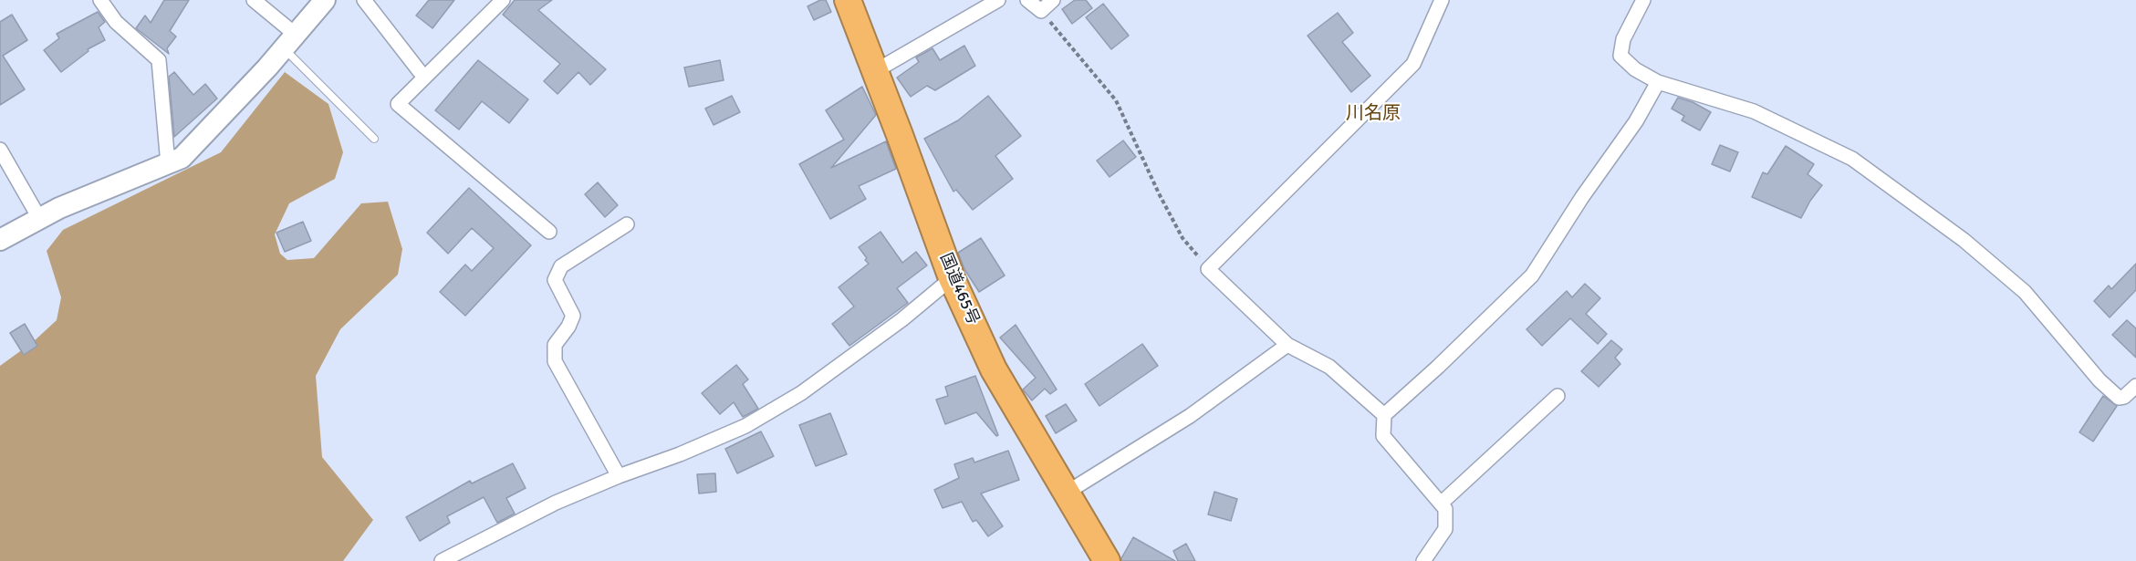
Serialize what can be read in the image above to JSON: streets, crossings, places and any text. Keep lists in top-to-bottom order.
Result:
{
  "streets": {
    "highway": ["国道465号"]
  },
  "districts": ["川名原"]
}
